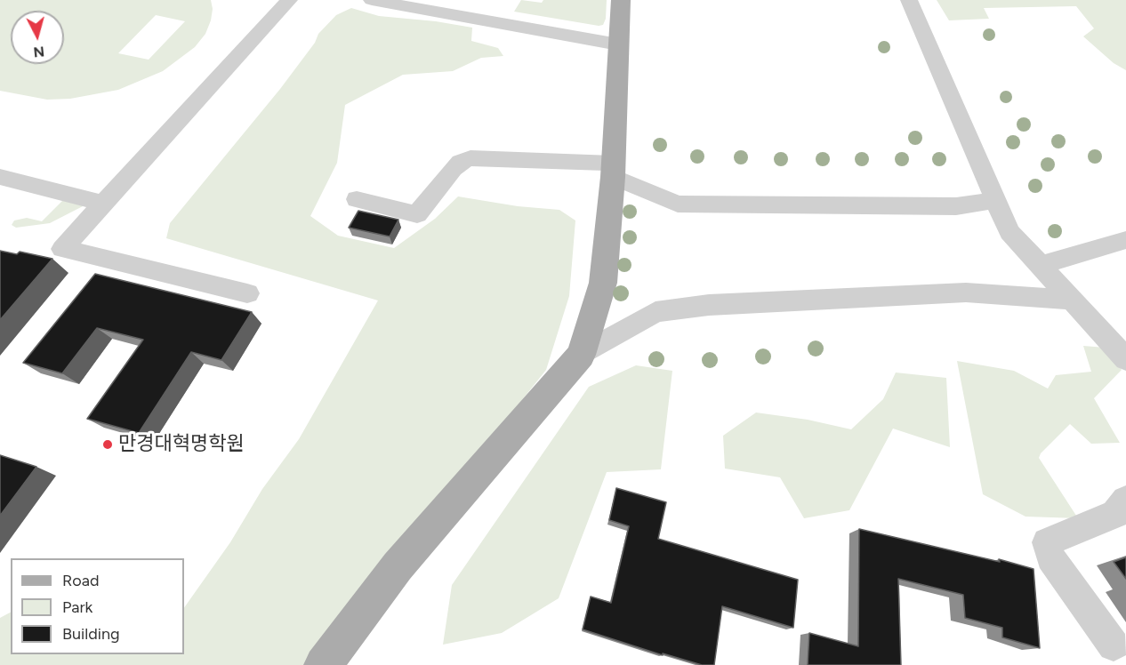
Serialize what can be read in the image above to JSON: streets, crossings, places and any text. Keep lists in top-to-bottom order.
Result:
{
  "places": ["만경대혁명학원"],
  "legend": ["Road", "Park", "Building"],
  "north": "bottom"
}
